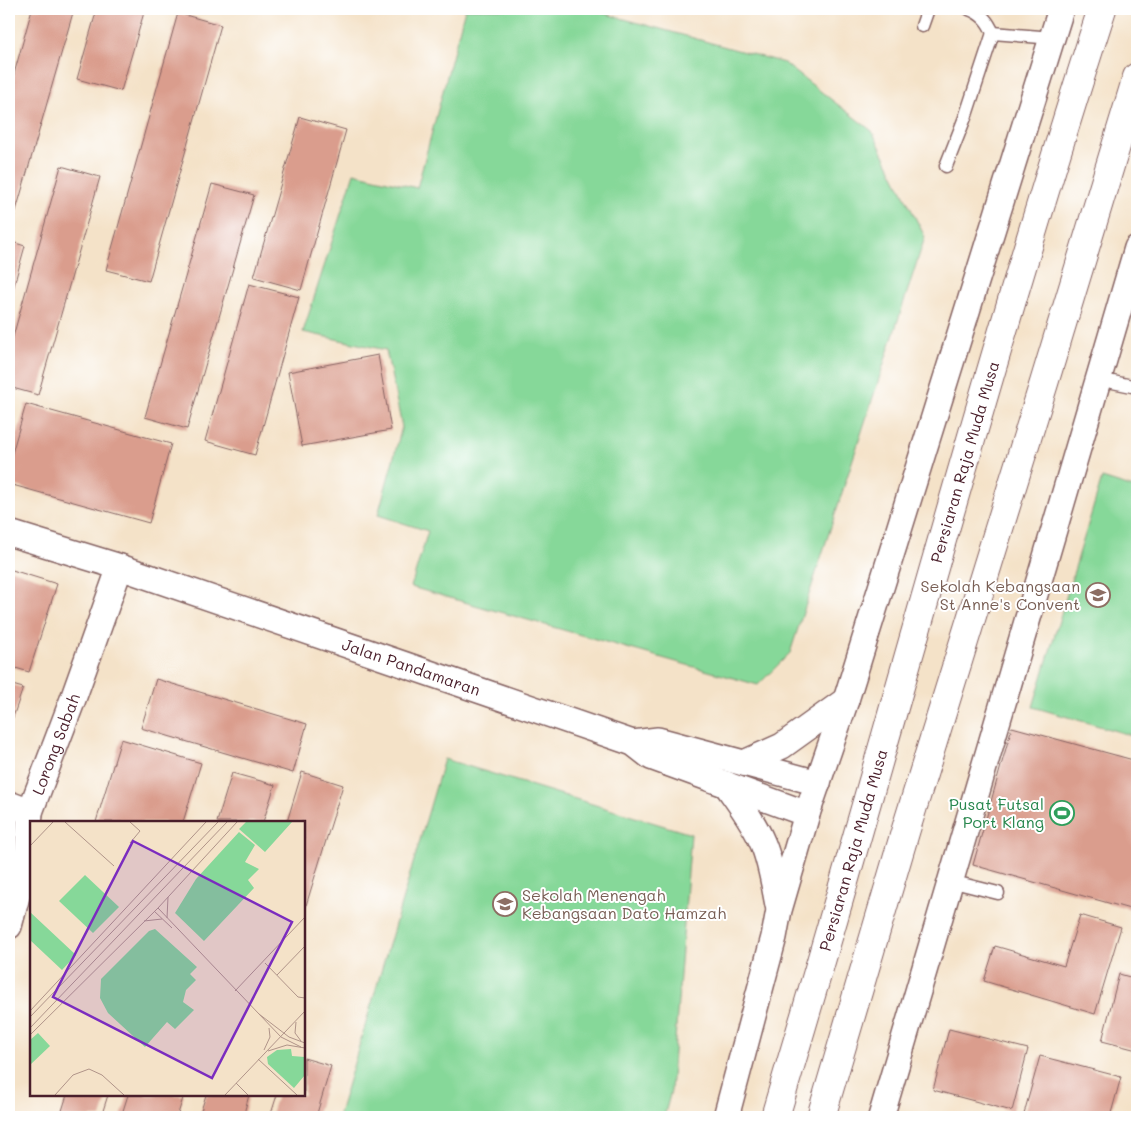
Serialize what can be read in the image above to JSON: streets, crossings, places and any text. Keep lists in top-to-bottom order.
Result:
{
  "streets": {
    "main road": ["Persiaran Raja Muda Musa"],
    "street": ["Jalan Pandamaran", "Lorong Sabah"]
  },
  "crossings": [
    ["Jalan Pandamaran", "Lorong Sabah"]
  ],
  "places": {
    "school or university": ["Sekolah Kebangsaan St Anne's Convent", "Sekolah Menengah Kebangsaan Dato Hamzah"],
    "sports": ["Pusat Futsal Port Klang"]
  }
}
